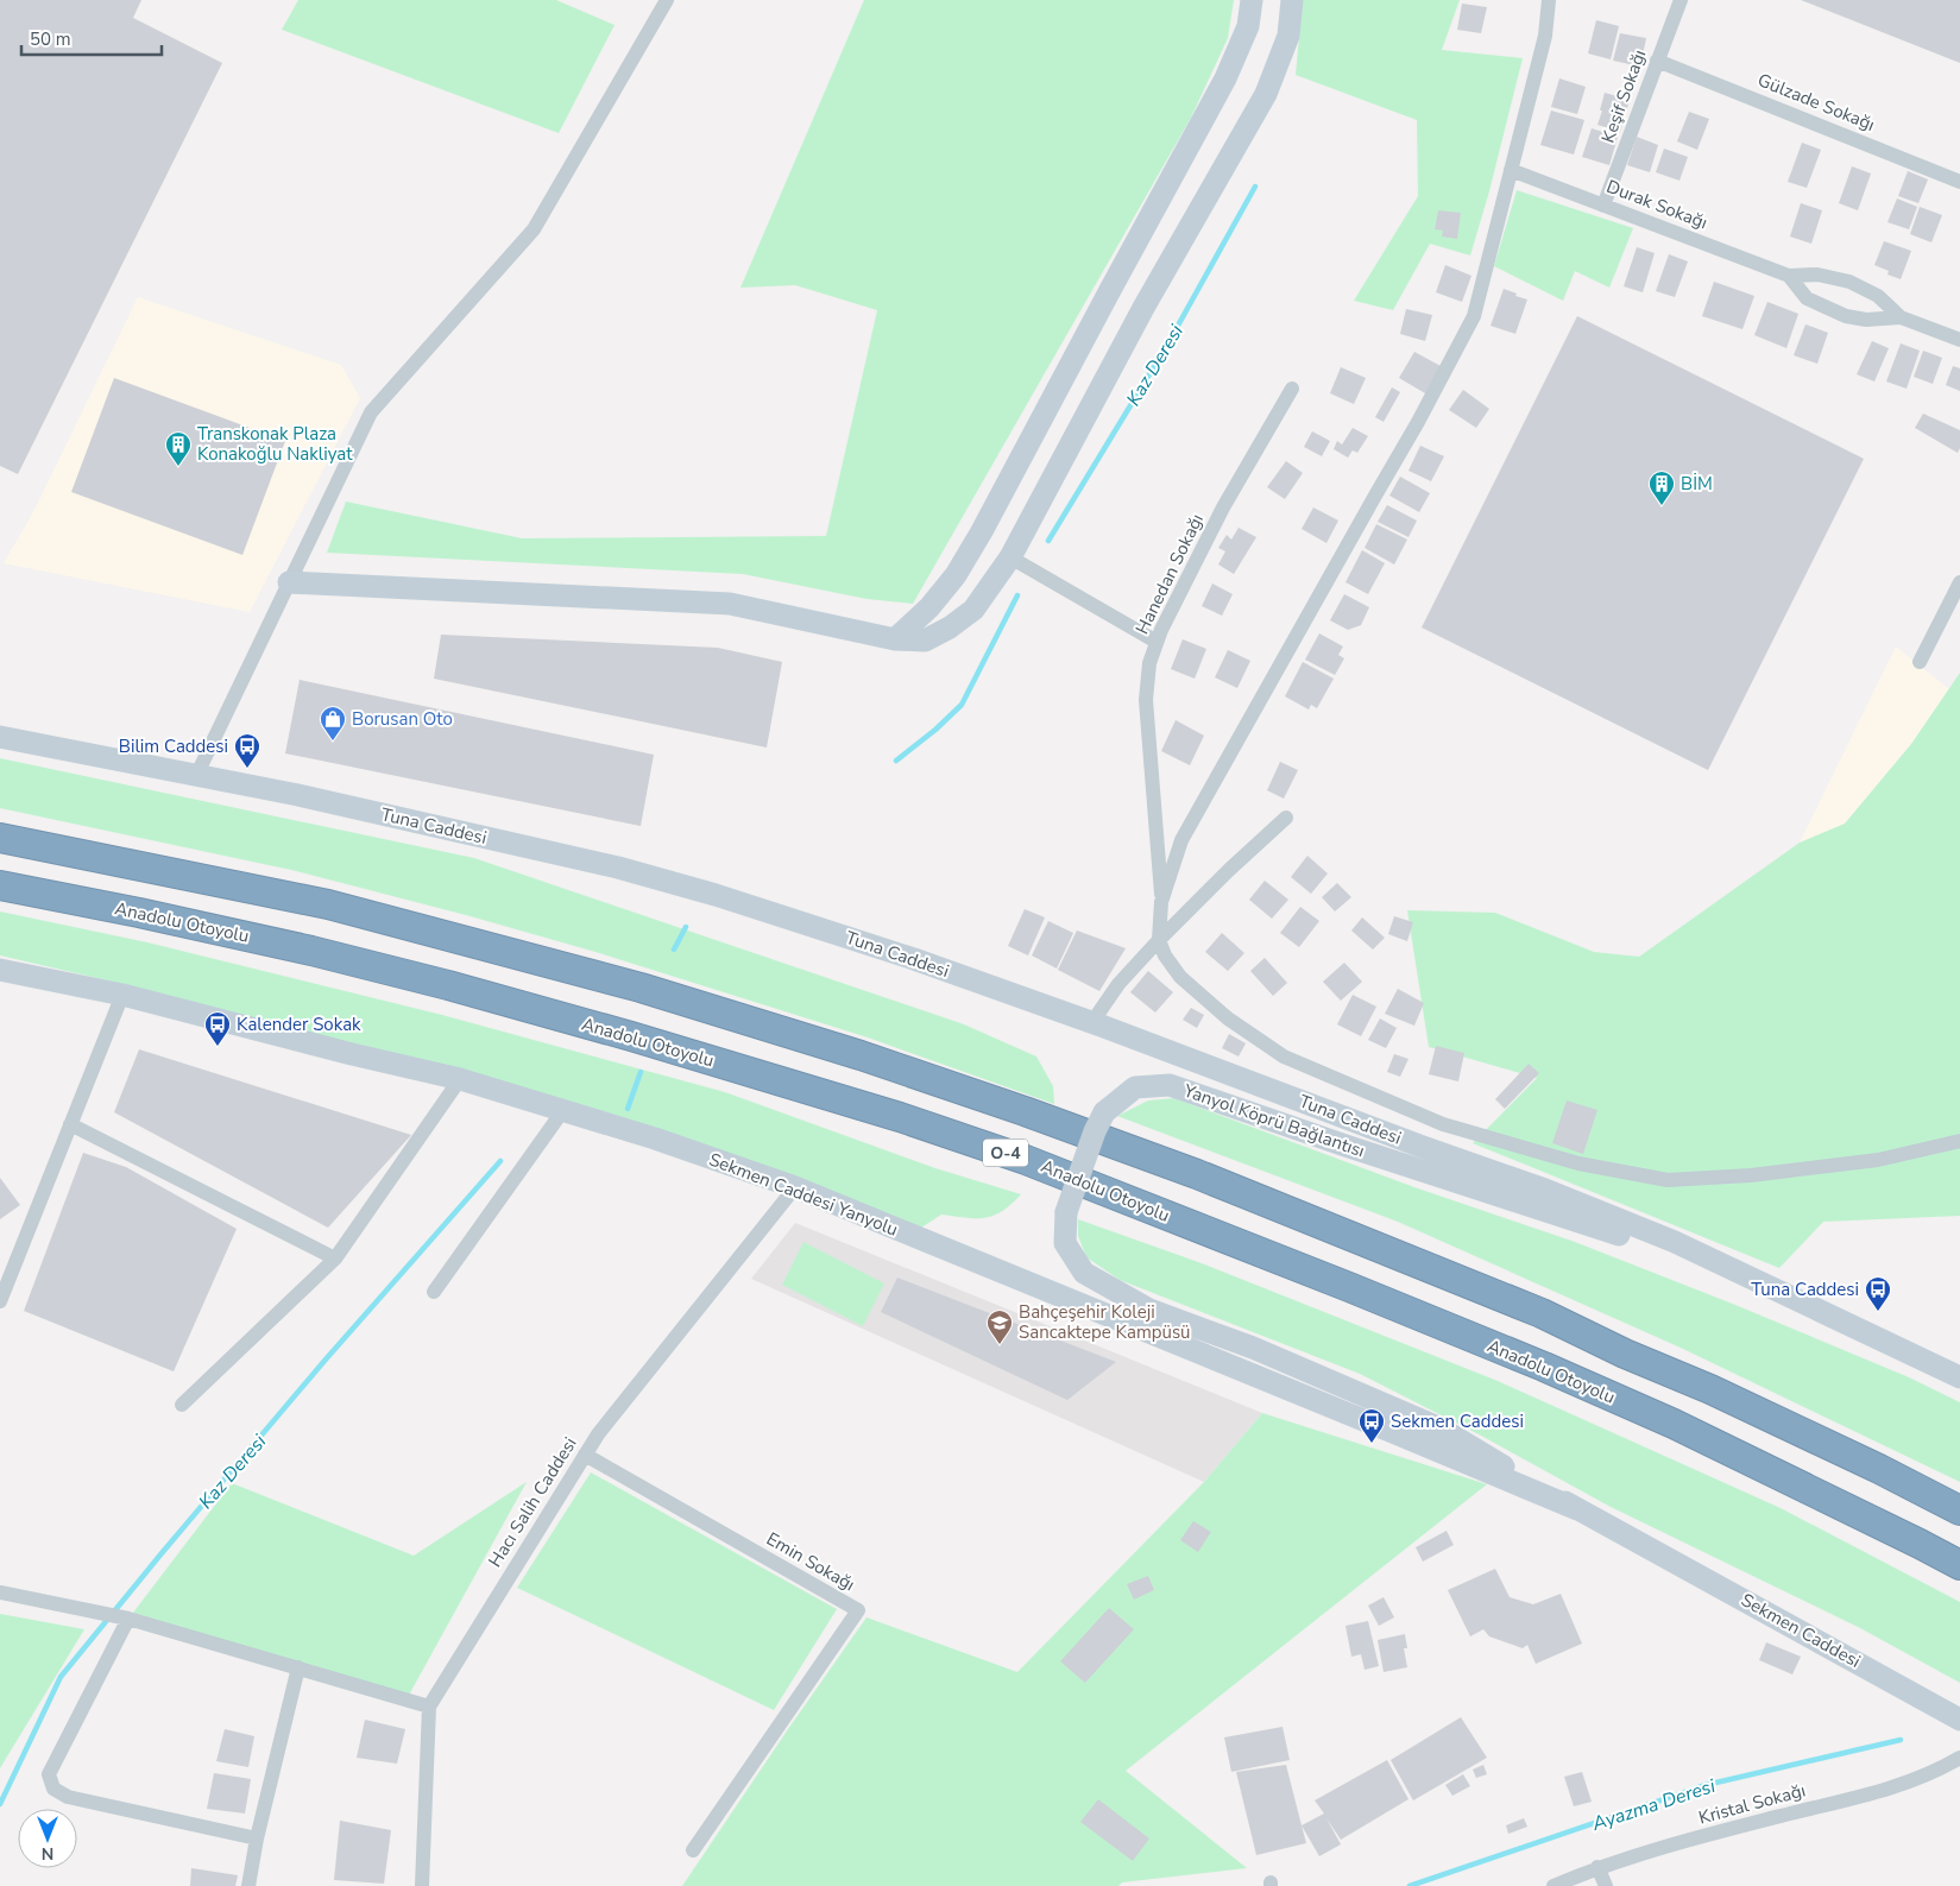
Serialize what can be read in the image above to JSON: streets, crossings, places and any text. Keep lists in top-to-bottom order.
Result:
{
  "streets": {
    "highway": ["Anadolu Otoyolu", "O-4"],
    "main road": [
      "Tuna Caddesi",
      "Yanyol Köprü Bağlantısı",
      "Sekmen Caddesi Yanyolu",
      "Sekmen Caddesi"
    ],
    "street": [
      "Keşif Sokağı",
      "Gülzade Sokağı",
      "Durak Sokağı",
      "Hanedan Sokağı",
      "Hacı Salih Caddesi",
      "Emin Sokağı",
      "Kristal Sokağı"
    ]
  },
  "crossings": [
    ["Keşif Sokağı", "Gülzade Sokağı"],
    ["Keşif Sokağı", "Durak Sokağı"],
    ["Tuna Caddesi", "Yanyol Köprü Bağlantısı"],
    ["Yanyol Köprü Bağlantısı", "Sekmen Caddesi Yanyolu"],
    ["Yanyol Köprü Bağlantısı", "Sekmen Caddesi"],
    ["Sekmen Caddesi Yanyolu", "Hacı Salih Caddesi"],
    ["Sekmen Caddesi Yanyolu", "Sekmen Caddesi"],
    ["Hacı Salih Caddesi", "Emin Sokağı"]
  ],
  "water": ["Kaz Deresi", "Ayazma Deresi"],
  "places": {
    "building": ["Transkonak Plaza Konakoğlu Nakliyat", "BİM"],
    "shop": ["Borusan Oto"],
    "bus stop": [
      "Bilim Caddesi",
      "Kalender Sokak",
      "Tuna Caddesi",
      "Sekmen Caddesi"
    ],
    "school or university": ["Bahçeşehir Koleji Sancaktepe Kampüsü"]
  },
  "scale_bar": "50 m",
  "north": "bottom"
}
